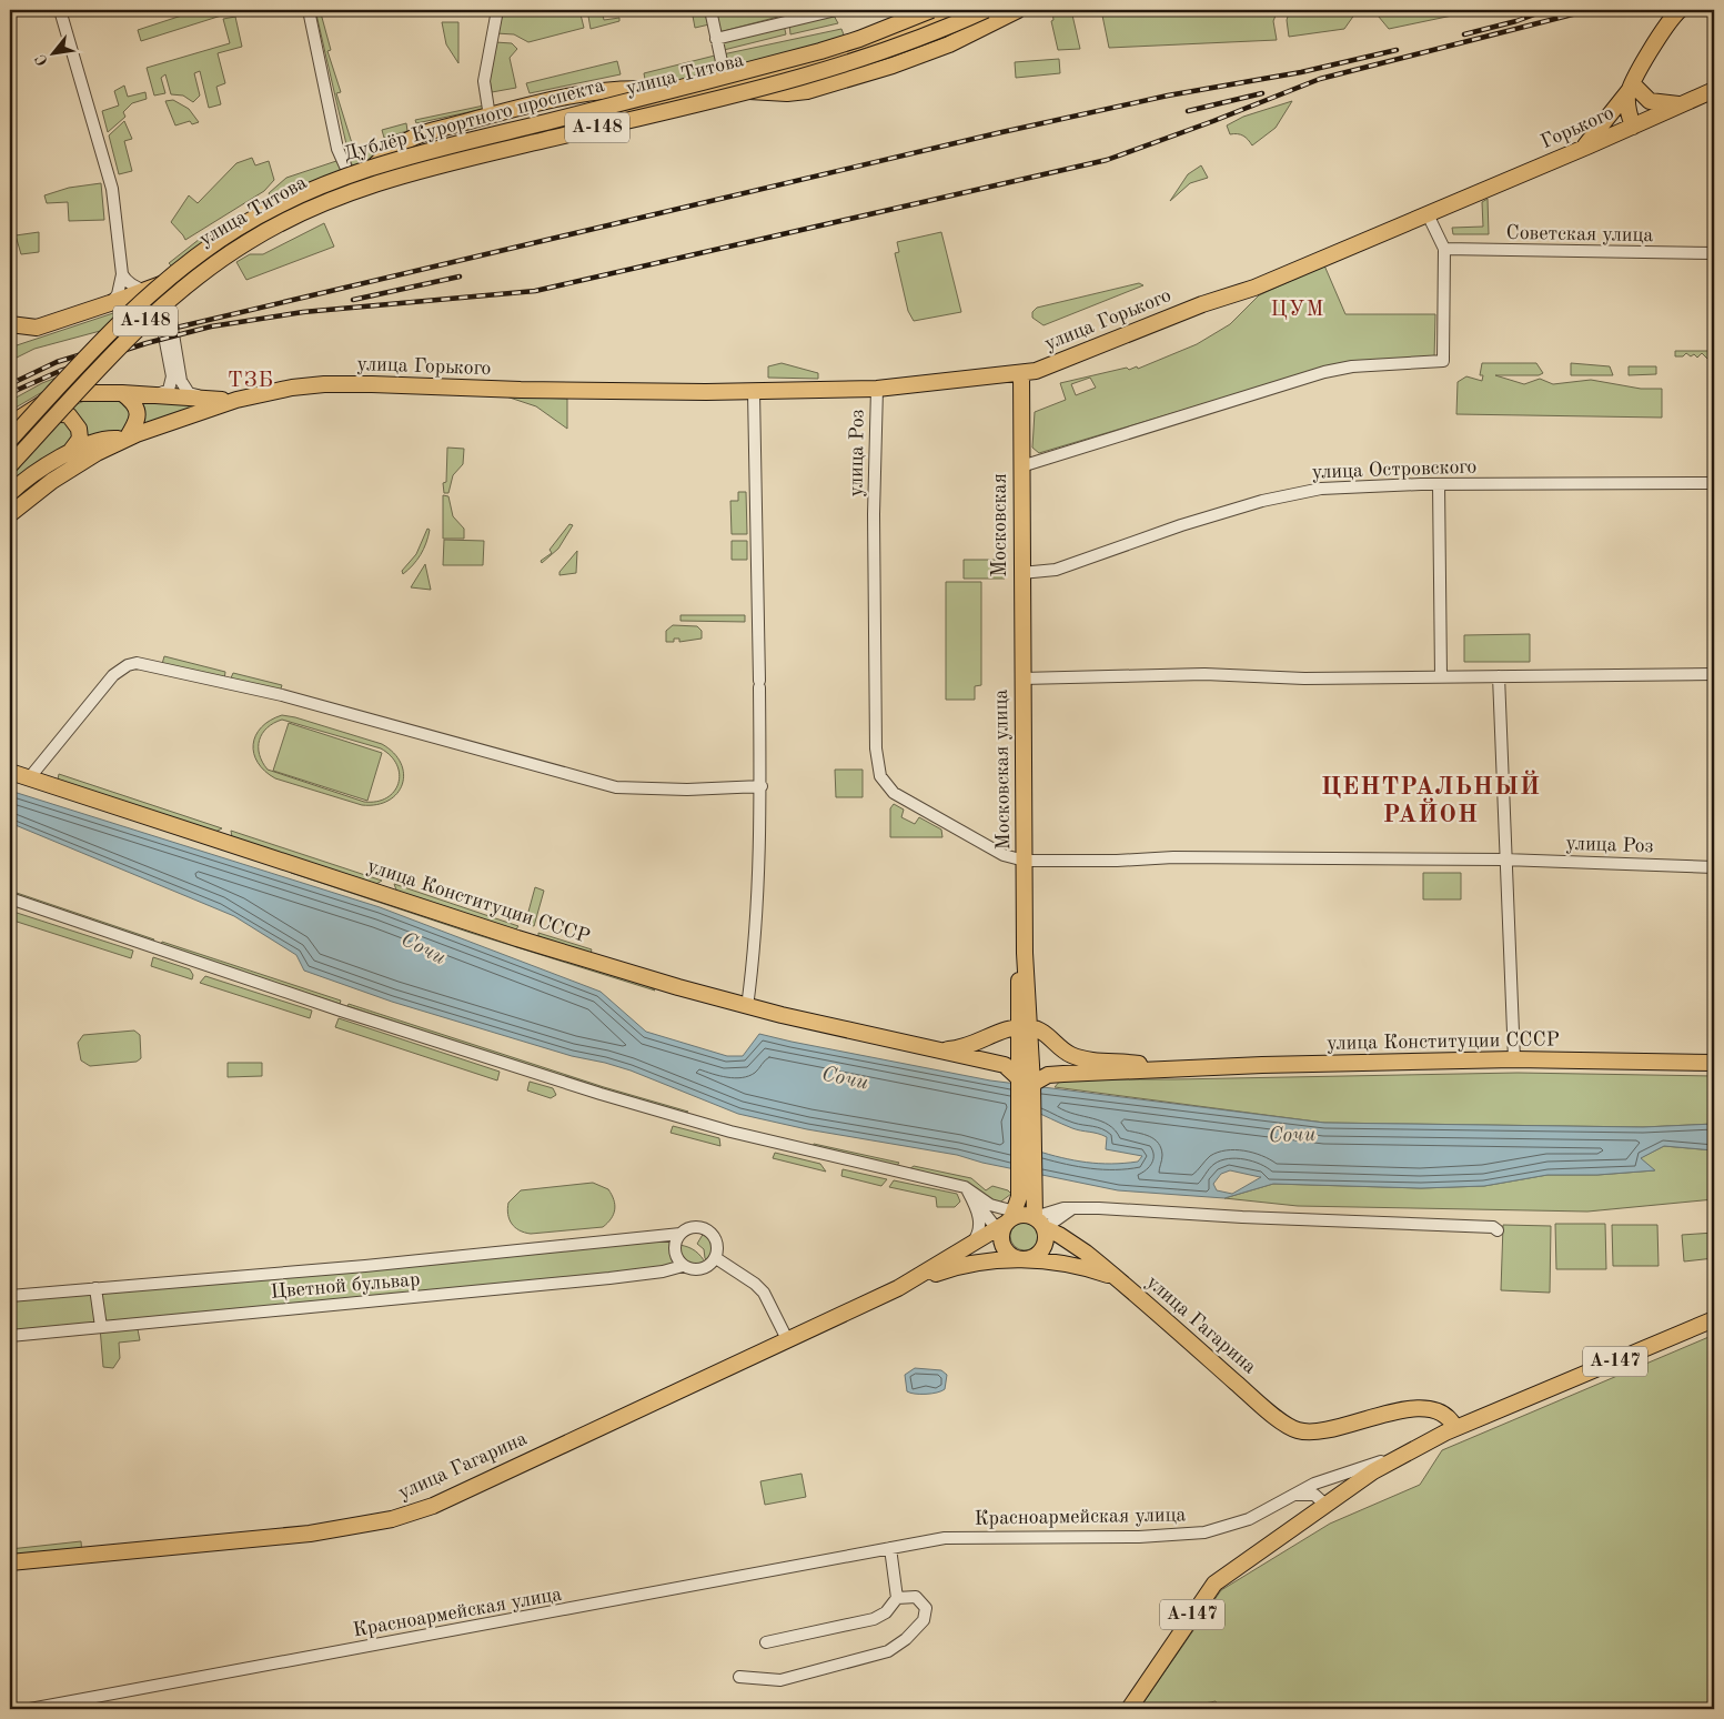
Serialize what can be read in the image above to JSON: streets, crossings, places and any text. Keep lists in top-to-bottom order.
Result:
{
  "streets": {
    "main road": [
      "улица Титова",
      "Дублёр Курортного проспекта",
      "А-148",
      "Горького",
      "улица Горького",
      "Московская",
      "Московская улица",
      "улица Конституции СССР",
      "улица Гагарина",
      "А-147"
    ],
    "street": [
      "Советская улица",
      "улица Роз",
      "улица Островского",
      "Цветной бульвар",
      "Красноармейская улица"
    ]
  },
  "crossings": [
    ["улица Титова", "А-148"],
    ["Дублёр Курортного проспекта", "А-148"],
    ["Горького", "улица Горького"],
    ["улица Горького", "улица Роз"],
    ["улица Горького", "Московская"],
    ["улица Роз", "Московская улица"],
    ["улица Островского", "Московская"],
    ["Московская", "Московская улица"],
    ["Московская улица", "улица Конституции СССР"],
    ["Московская улица", "улица Гагарина"],
    ["улица Гагарина", "А-147"],
    ["А-147", "Красноармейская улица"]
  ],
  "districts": ["ЦУМ", "ТЗБ", "ЦЕНТРАЛЬНЫЙ РАЙОН"],
  "water": ["Сочи"],
  "north": "bottom left"
}
